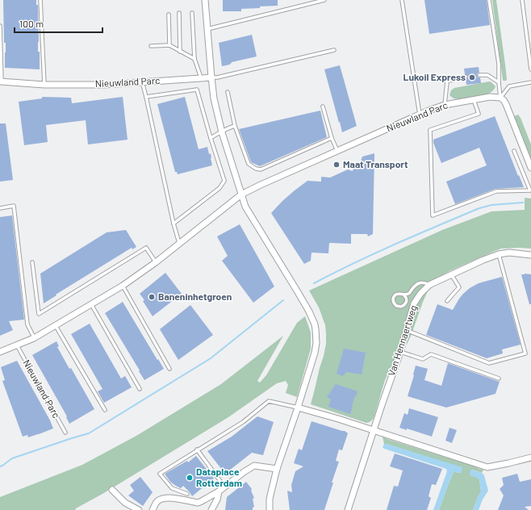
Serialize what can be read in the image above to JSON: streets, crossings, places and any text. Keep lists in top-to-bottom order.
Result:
{
  "streets": {
    "street": ["Nieuwland Parc", "Van Hennaertweg"]
  },
  "places": [
    "Lukoil Express",
    "Maat Transport",
    "Baneninhetgroen",
    "Dataplace Rotterdam"
  ],
  "scale_bar": "100 m"
}
